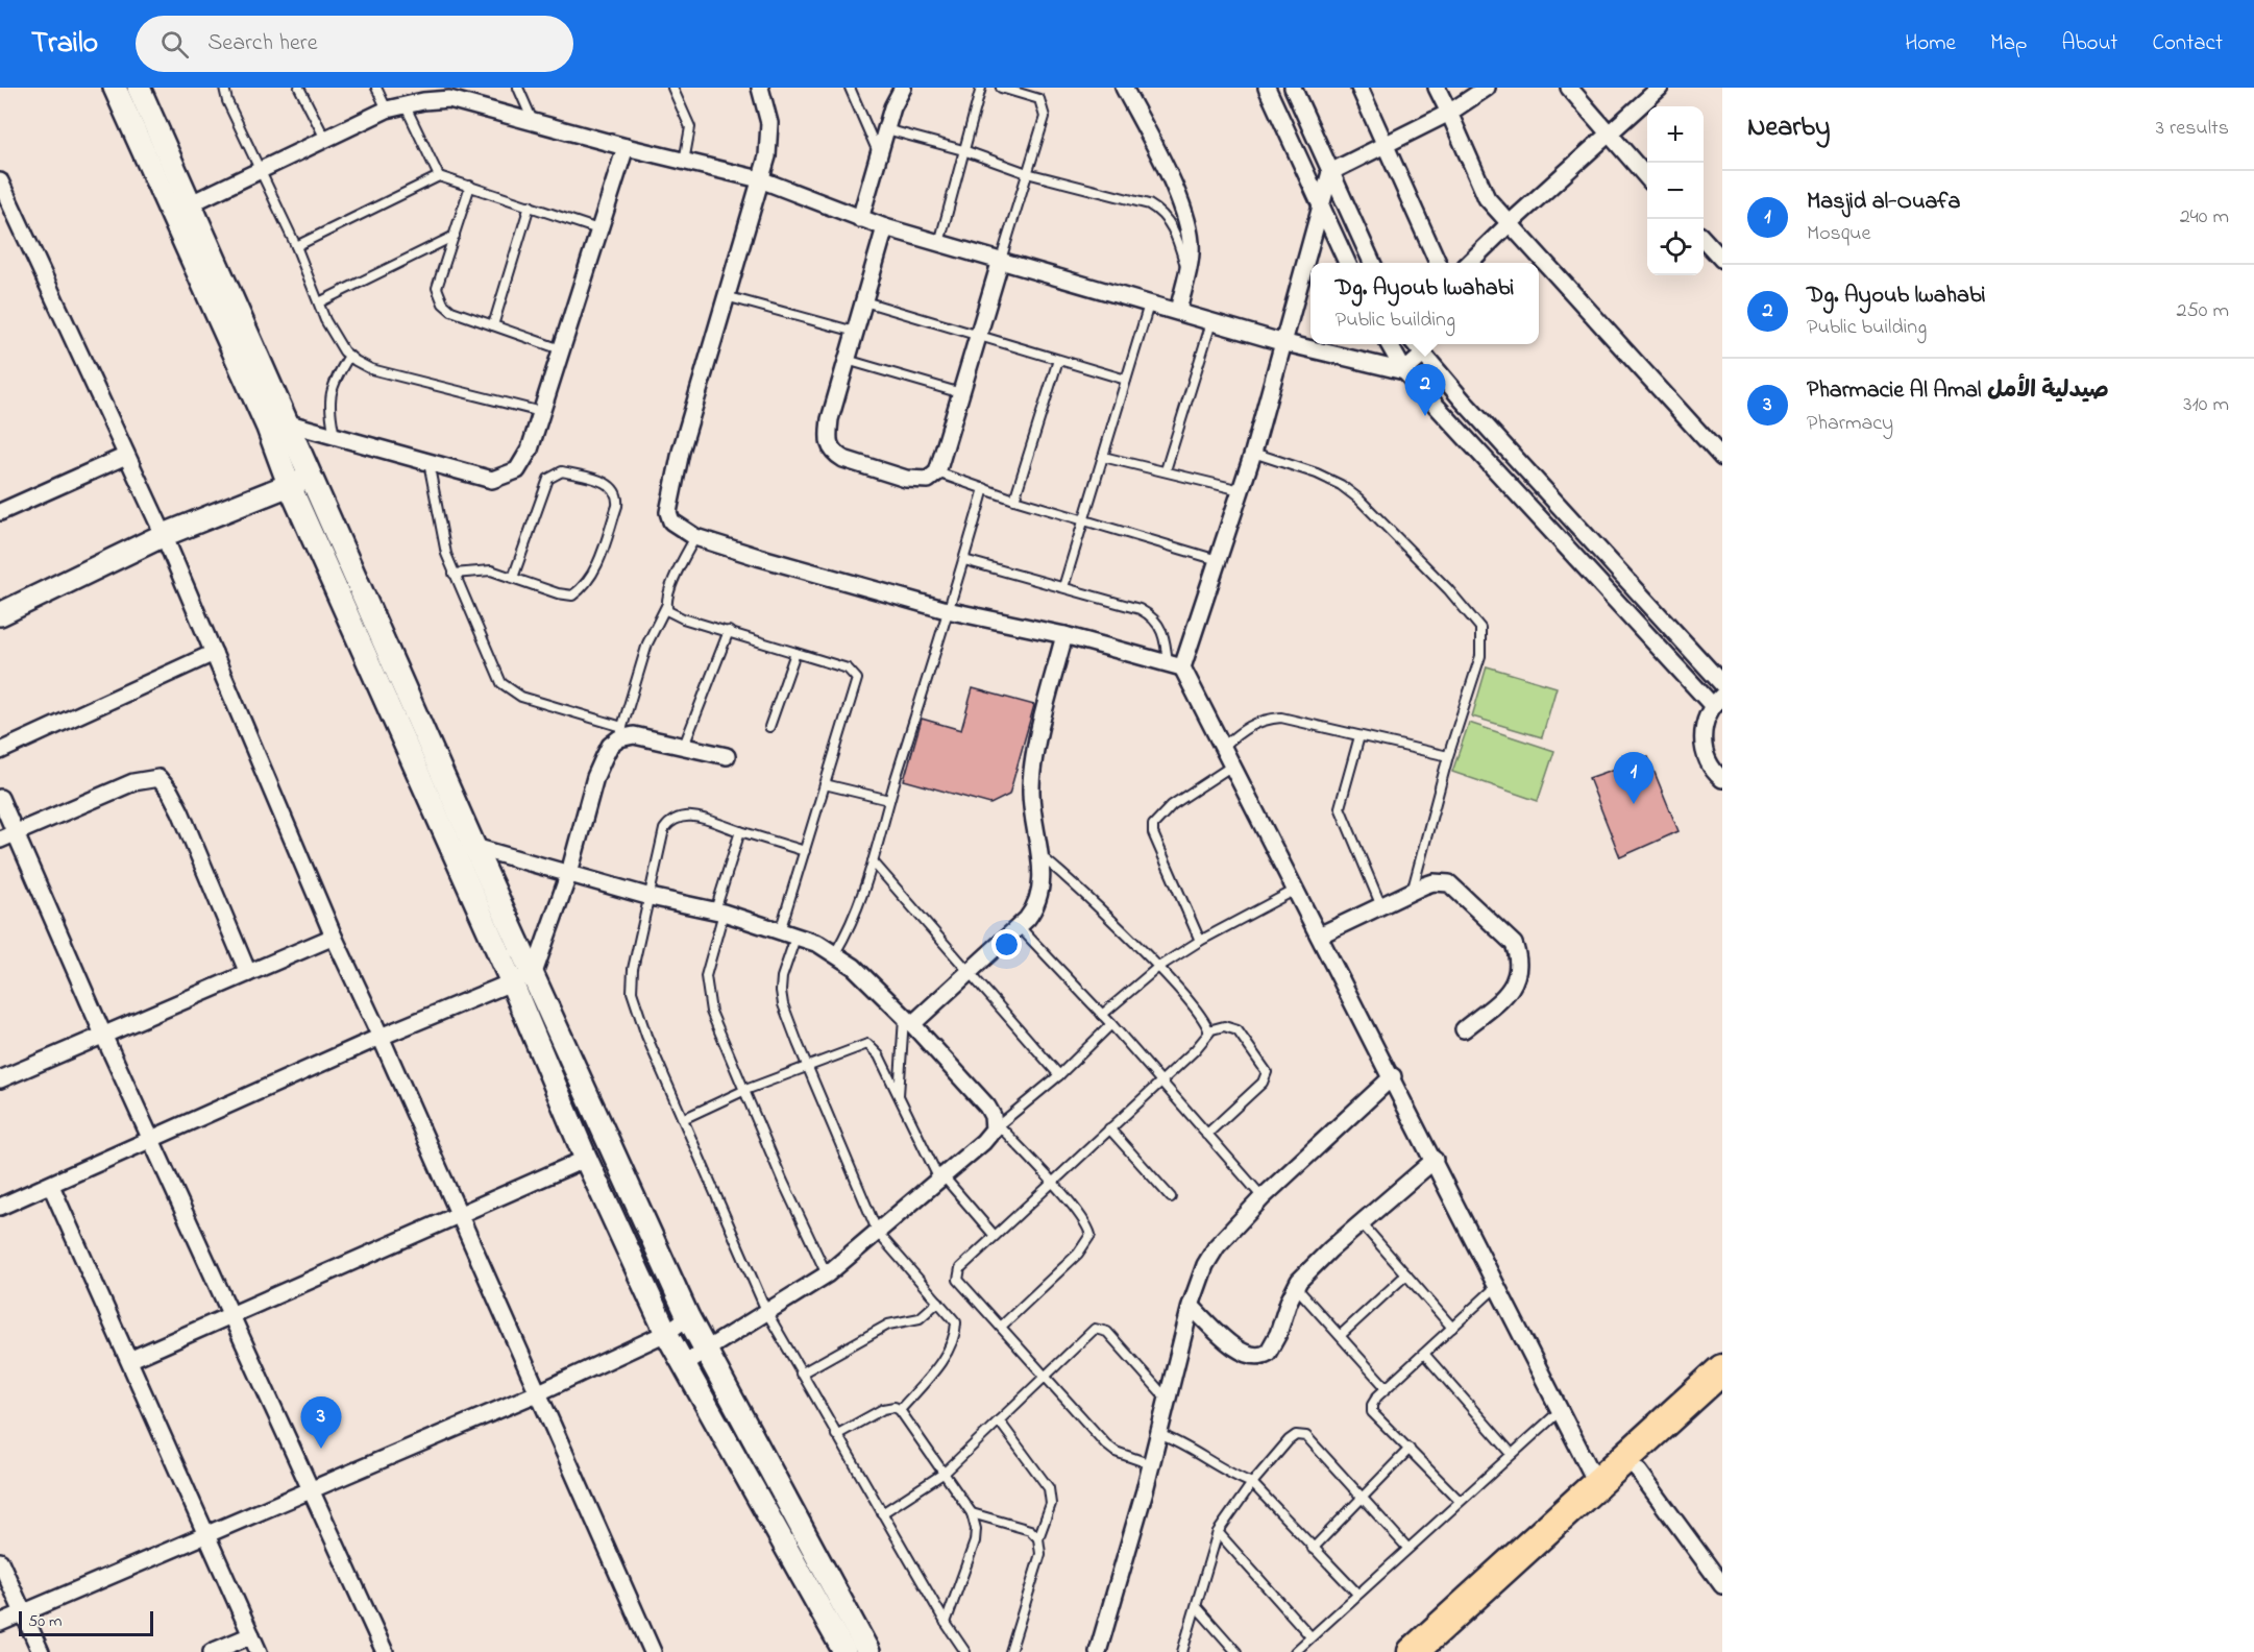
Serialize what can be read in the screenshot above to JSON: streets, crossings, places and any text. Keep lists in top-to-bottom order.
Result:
{
  "scale_bar": "50 m",
  "page": {
    "header": "Trailo",
    "search": "Search here",
    "nav": [
      "Home",
      "Map",
      "About",
      "Contact"
    ],
    "heading": ["Nearby", "3 results"],
    "map_buttons": ["+", "−"],
    "list": [
      {
        "mark": "1",
        "name": "Masjid al-Ouafa",
        "note": "Mosque",
        "value": "240 m"
      },
      {
        "mark": "2",
        "name": "Dg. Ayoub lwahabi",
        "note": "Public building",
        "value": "250 m"
      },
      {
        "mark": "3",
        "name": "Pharmacie Al Amal صيدلية الأمل",
        "note": "Pharmacy",
        "value": "310 m"
      }
    ],
    "popup": ["Dg. Ayoub lwahabi", "Public building"],
    "pins": ["2", "1", "3"],
    "scale": "50 m"
  }
}
